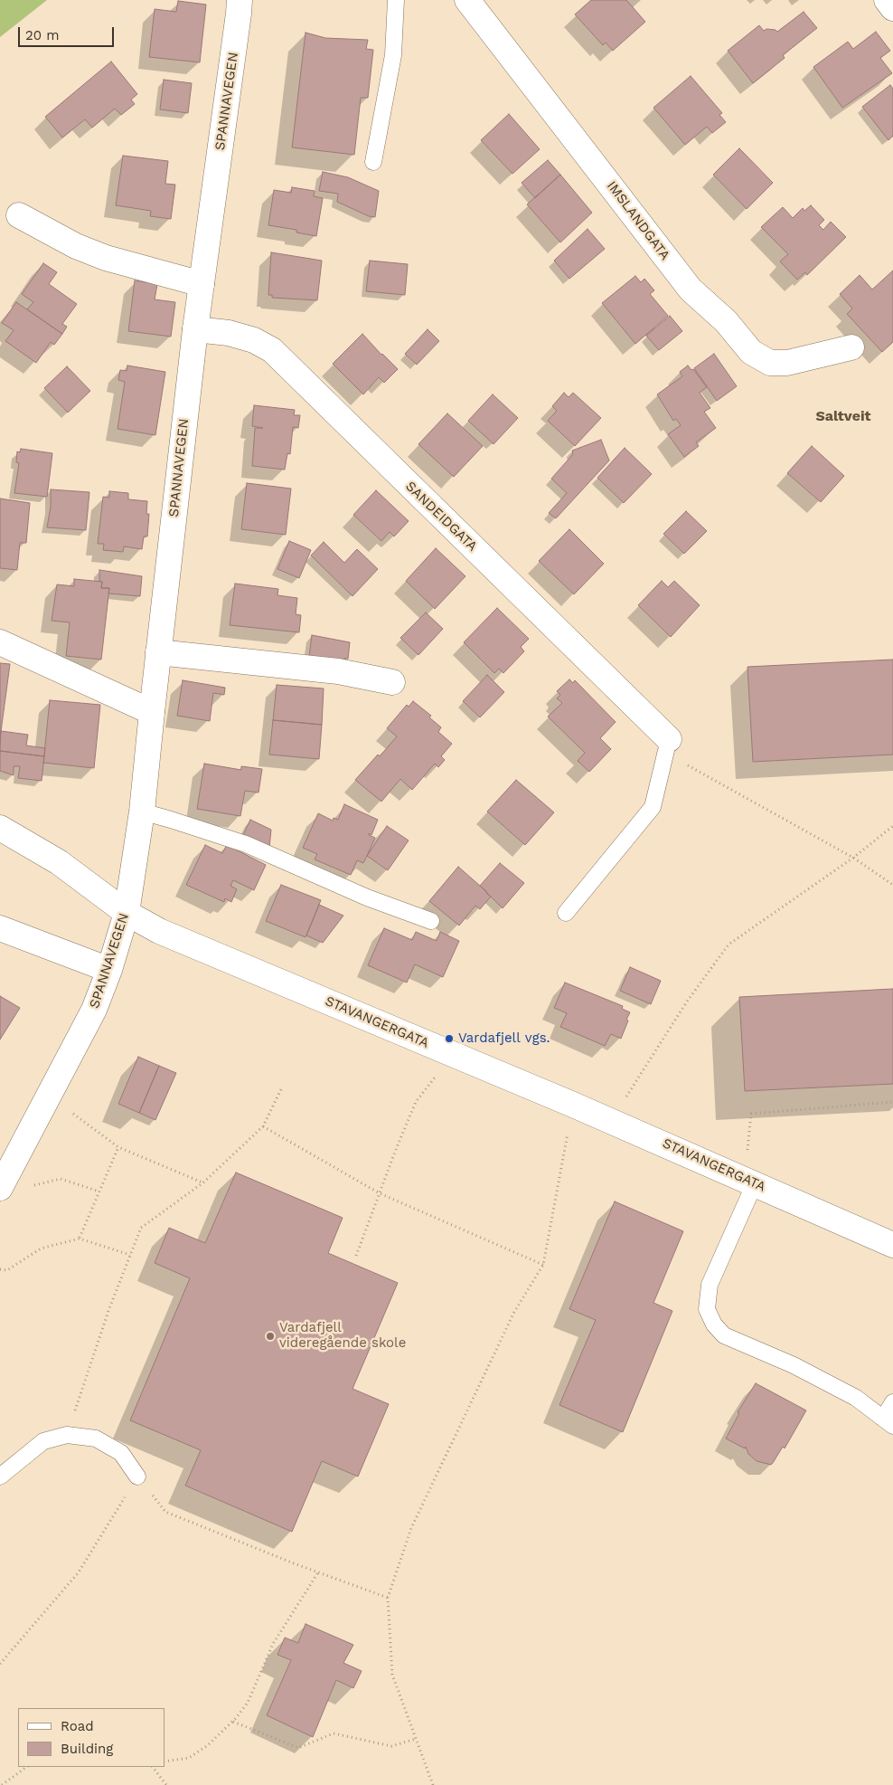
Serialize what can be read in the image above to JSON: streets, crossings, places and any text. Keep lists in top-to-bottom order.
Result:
{
  "streets": {
    "street": [
      "SPANNAVEGEN",
      "IMSLANDGATA",
      "SANDEIDGATA",
      "STAVANGERGATA"
    ]
  },
  "crossings": [
    ["SPANNAVEGEN", "SANDEIDGATA"],
    ["SPANNAVEGEN", "STAVANGERGATA"]
  ],
  "districts": ["Saltveit"],
  "places": ["Vardafjell vgs.", "Vardafjell videregående skole"],
  "legend": ["Road", "Building"],
  "scale_bar": "20 m"
}
